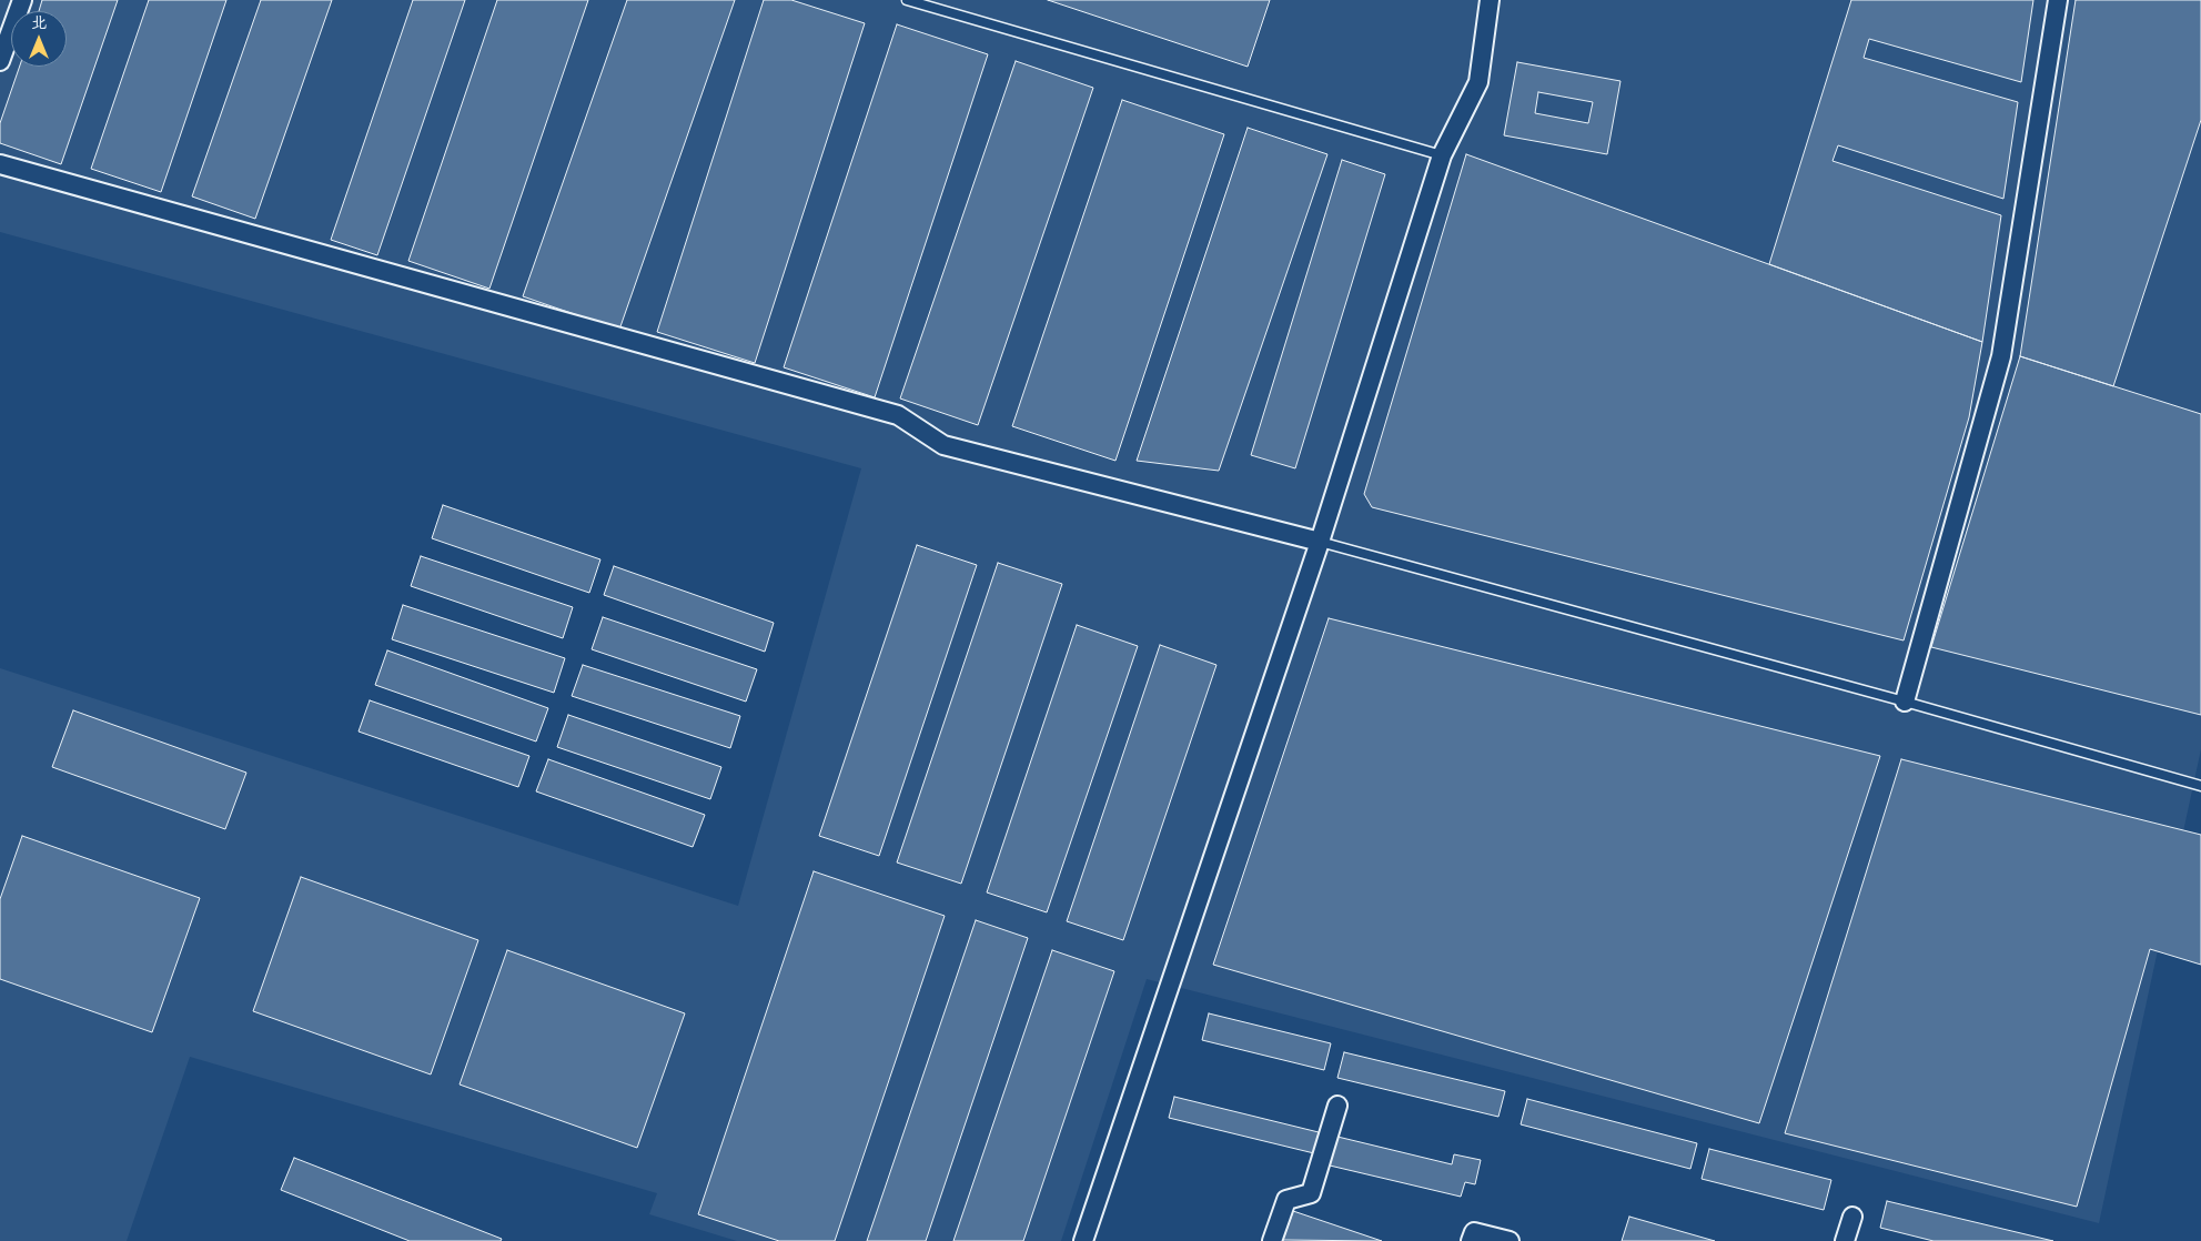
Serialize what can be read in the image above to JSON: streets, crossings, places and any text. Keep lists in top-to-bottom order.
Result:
{
  "north": "top"
}
